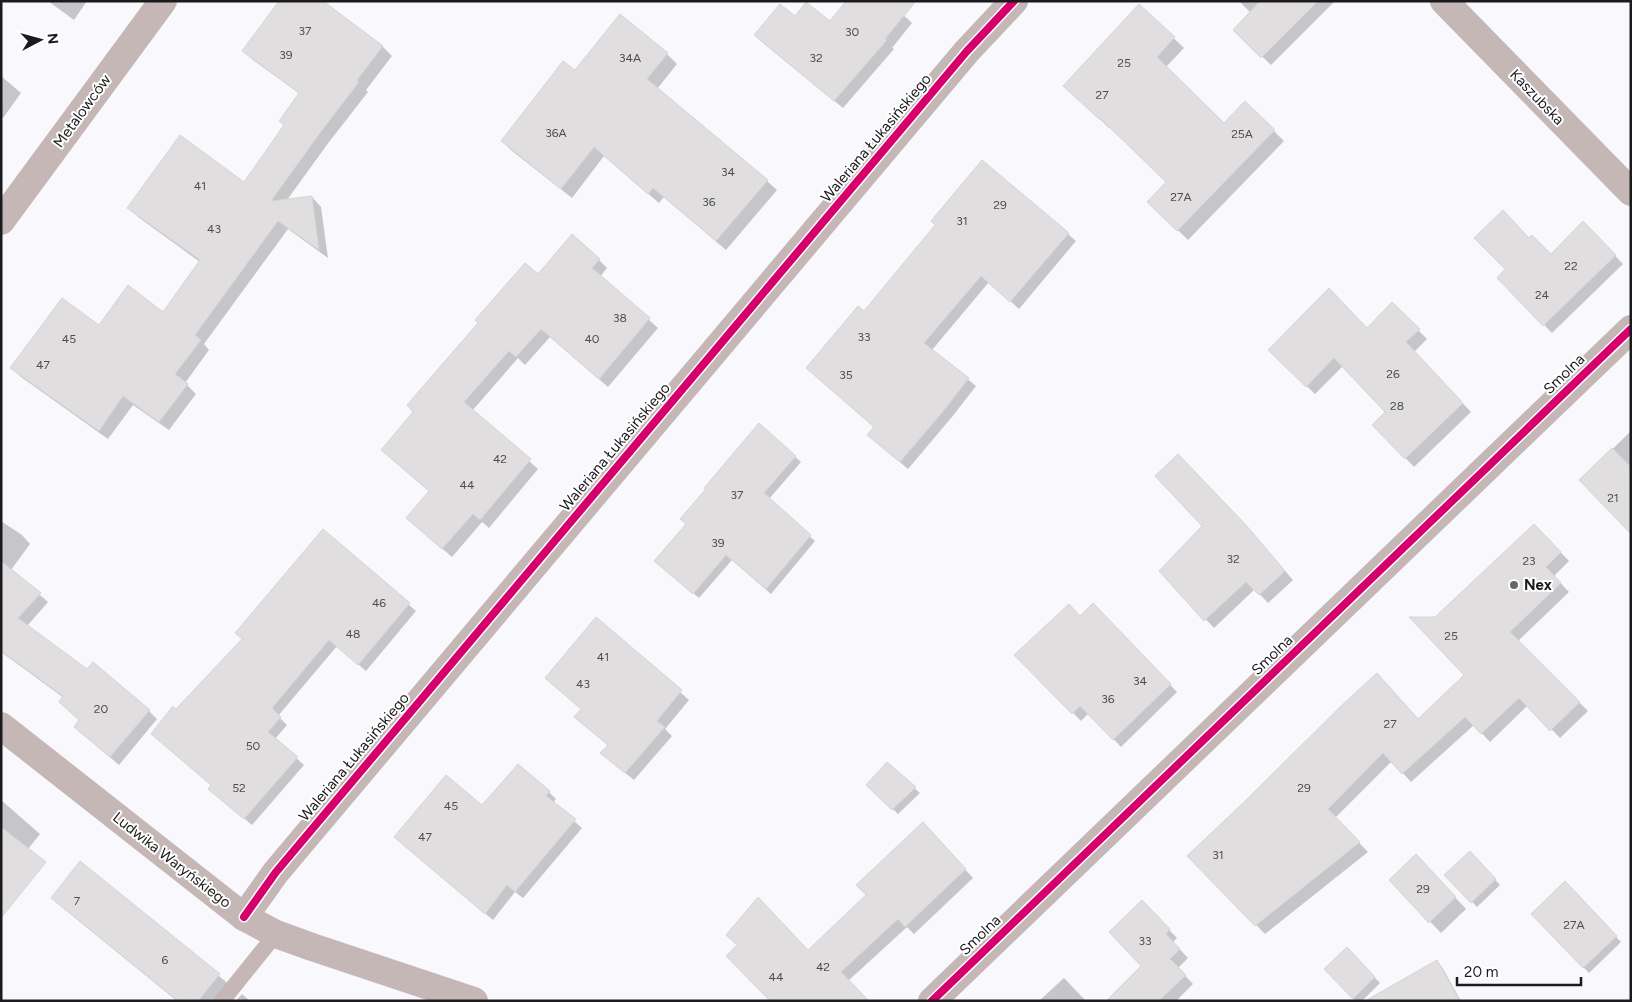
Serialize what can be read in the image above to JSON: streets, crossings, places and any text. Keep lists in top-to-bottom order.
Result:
{
  "streets": {
    "street": [
      "Kaszubska",
      "Metalowców",
      "Waleriana Łukasińskiego",
      "Smolna",
      "Ludwika Waryńskiego"
    ]
  },
  "crossings": [
    ["Waleriana Łukasińskiego", "Ludwika Waryńskiego"]
  ],
  "places": ["Nex"],
  "house_numbers": [
    "37",
    "30",
    "39",
    "34A",
    "32",
    "25",
    "27",
    "36A",
    "25A",
    "34",
    "41",
    "27A",
    "36",
    "29",
    "31",
    "43",
    "22",
    "24",
    "38",
    "33",
    "45",
    "40",
    "47",
    "26",
    "35",
    "28",
    "42",
    "44",
    "37",
    "21",
    "39",
    "32",
    "23",
    "46",
    "48",
    "25",
    "41",
    "34",
    "43",
    "36",
    "20",
    "27",
    "50",
    "52",
    "29",
    "45",
    "47",
    "31",
    "29",
    "7",
    "27A",
    "33",
    "6",
    "42",
    "44"
  ],
  "scale_bar": "20 m",
  "north": "right"
}
